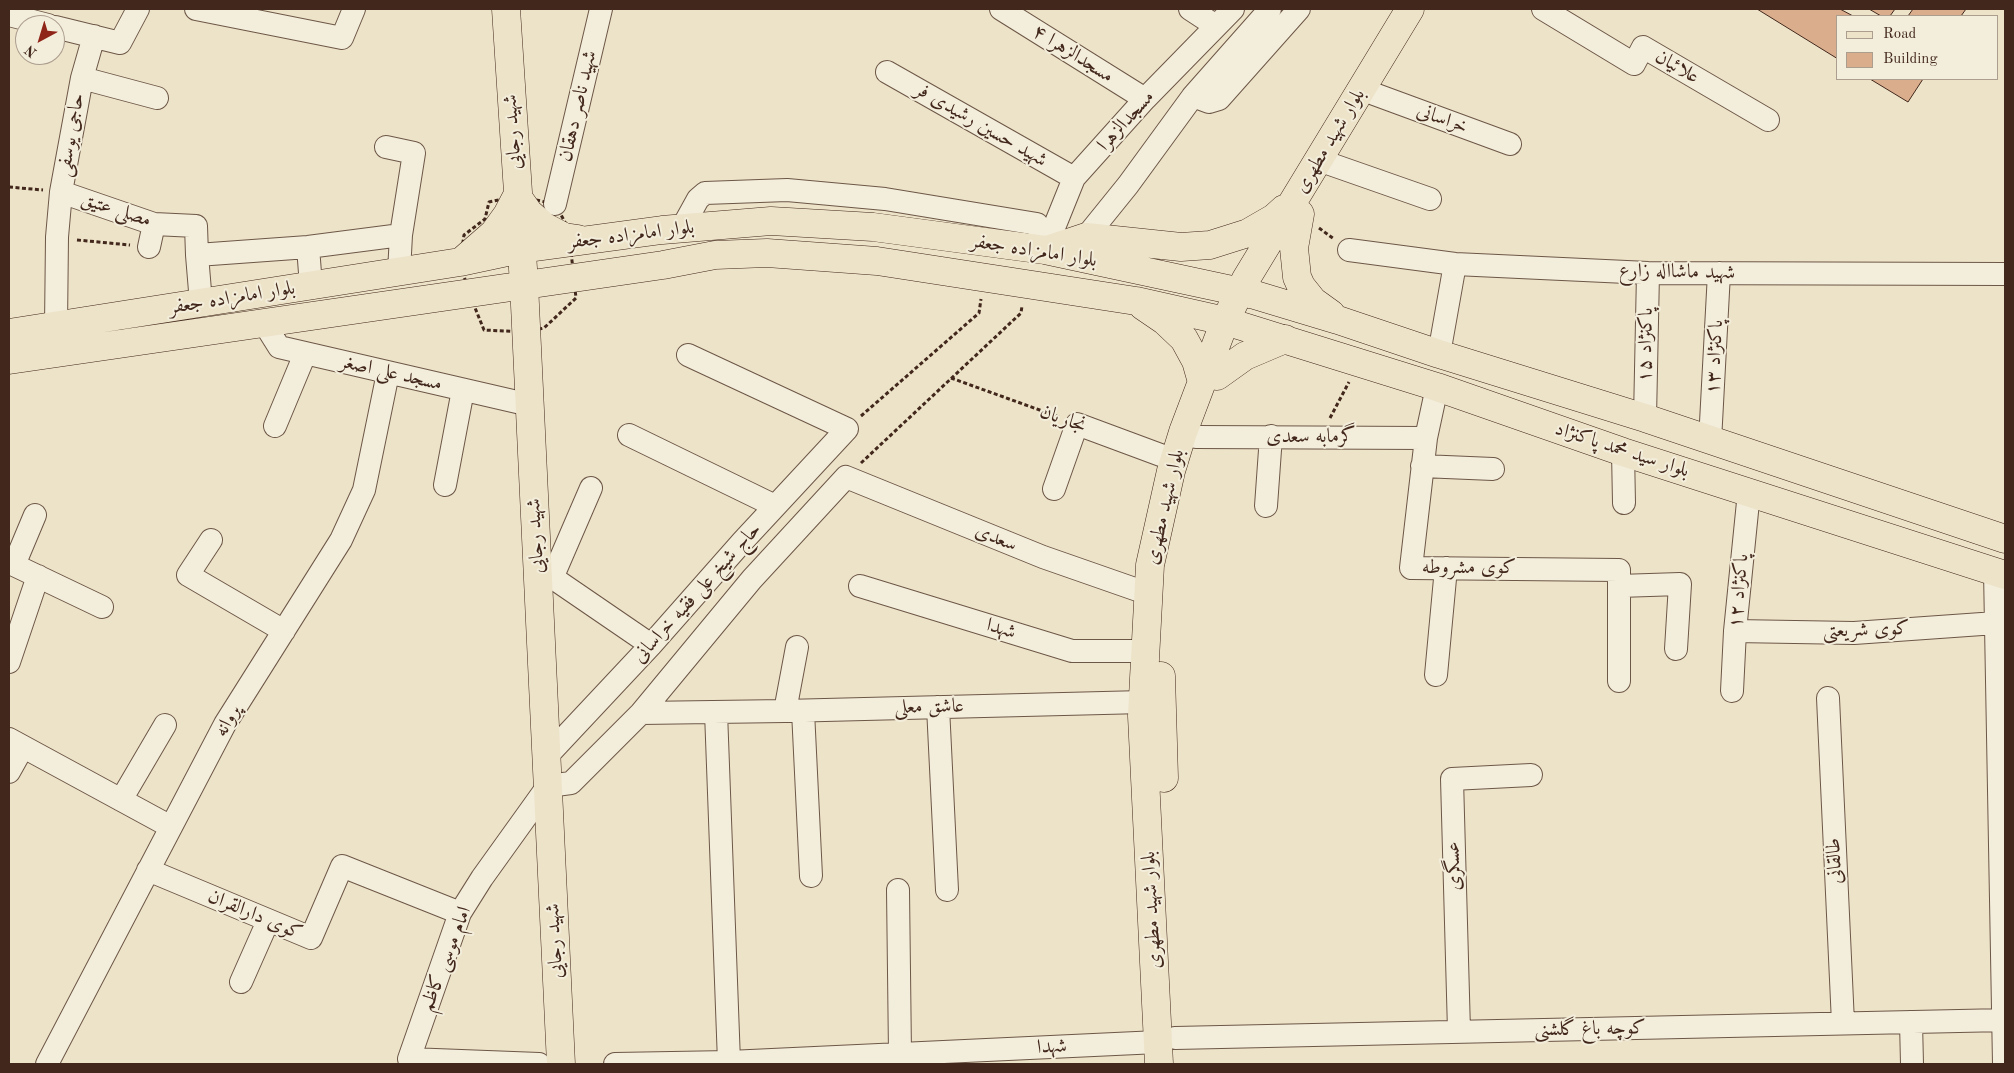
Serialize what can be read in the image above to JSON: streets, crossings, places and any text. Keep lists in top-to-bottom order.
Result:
{
  "streets": {
    "main road": [
      "شهید رجایی",
      "بلوار شهید مطهری",
      "بلوار امامزاده جعفر",
      "بلوار سید محمد پاکنژاد"
    ],
    "street": [
      "مسجدالزهرا ۴",
      "علائیان",
      "شهید ناصر دهقان",
      "خراسانی",
      "مسجدالزهرا",
      "شهید حسین رشیدی فر",
      "حاجی یوسفی",
      "مصلی عتیق",
      "شهید ماشااله زارع",
      "پاکنژاد ۱۵",
      "پاکنژاد ۱۳",
      "مسجد علی اصغر",
      "نجاریان",
      "گرمابه سعدی",
      "سعدی",
      "کوی مشروطه",
      "پاکنژاد ۱۲",
      "حاج شیخ علی فقیه خراسانی",
      "شهدا",
      "کوی شریعتی",
      "عاشق معلی",
      "پروانه",
      "طالقانی",
      "عسگری",
      "کوی دارالقران",
      "امام موسی کاظم",
      "کوچه باغ گلشنی"
    ]
  },
  "crossings": [
    ["مسجدالزهرا ۴", "مسجدالزهرا"],
    ["خراسانی", "بلوار شهید مطهری"],
    ["مسجدالزهرا", "شهید حسین رشیدی فر"],
    ["مسجدالزهرا", "بلوار امامزاده جعفر"],
    ["شهید رجایی", "بلوار امامزاده جعفر"],
    ["شهید رجایی", "مسجد علی اصغر"],
    ["شهید رجایی", "حاج شیخ علی فقیه خراسانی"],
    ["شهید رجایی", "امام موسی کاظم"],
    ["حاجی یوسفی", "مصلی عتیق"],
    ["حاجی یوسفی", "بلوار امامزاده جعفر"],
    ["بلوار شهید مطهری", "بلوار امامزاده جعفر"],
    ["بلوار شهید مطهری", "نجاریان"],
    ["بلوار شهید مطهری", "گرمابه سعدی"],
    ["بلوار شهید مطهری", "بلوار سید محمد پاکنژاد"],
    ["بلوار شهید مطهری", "سعدی"],
    ["بلوار شهید مطهری", "شهدا"],
    ["بلوار شهید مطهری", "عاشق معلی"],
    ["بلوار شهید مطهری", "کوچه باغ گلشنی"],
    ["بلوار امامزاده جعفر", "مسجد علی اصغر"],
    ["بلوار امامزاده جعفر", "بلوار سید محمد پاکنژاد"],
    ["شهید ماشااله زارع", "پاکنژاد ۱۵"],
    ["شهید ماشااله زارع", "پاکنژاد ۱۳"],
    ["پاکنژاد ۱۵", "بلوار سید محمد پاکنژاد"],
    ["پاکنژاد ۱۳", "بلوار سید محمد پاکنژاد"],
    ["مسجد علی اصغر", "پروانه"],
    ["گرمابه سعدی", "کوی مشروطه"],
    ["بلوار سید محمد پاکنژاد", "کوی مشروطه"],
    ["بلوار سید محمد پاکنژاد", "پاکنژاد ۱۲"],
    ["سعدی", "حاج شیخ علی فقیه خراسانی"],
    ["پاکنژاد ۱۲", "کوی شریعتی"],
    ["حاج شیخ علی فقیه خراسانی", "عاشق معلی"],
    ["حاج شیخ علی فقیه خراسانی", "امام موسی کاظم"],
    ["شهدا", "کوچه باغ گلشنی"],
    ["پروانه", "کوی دارالقران"],
    ["طالقانی", "کوچه باغ گلشنی"],
    ["عسگری", "کوچه باغ گلشنی"],
    ["کوی دارالقران", "امام موسی کاظم"]
  ],
  "legend": ["Road", "Building"],
  "north": "bottom left"
}
